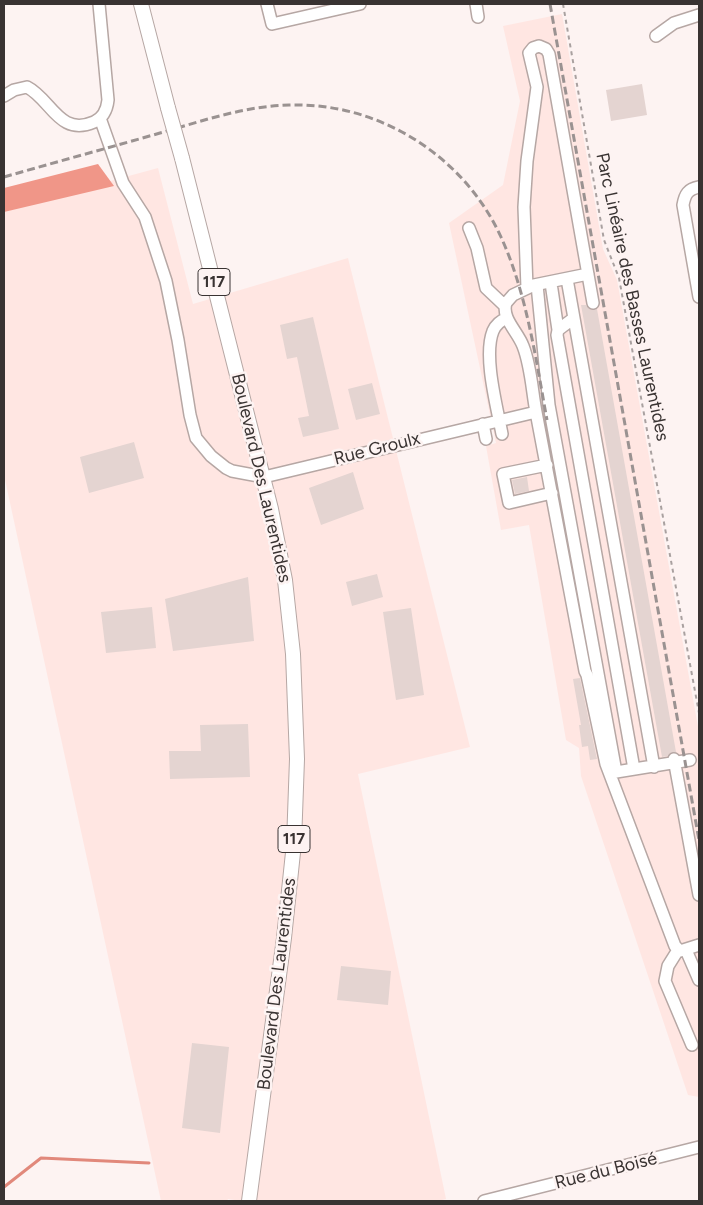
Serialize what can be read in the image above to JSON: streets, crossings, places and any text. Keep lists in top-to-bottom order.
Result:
{
  "streets": {
    "main road": ["117", "Boulevard Des Laurentides"],
    "street": ["Rue Groulx", "Rue du Boisé"],
    "path": ["Parc Linéaire des Basses Laurentides"]
  },
  "crossings": [
    ["Rue Groulx", "Boulevard Des Laurentides"]
  ]
}
